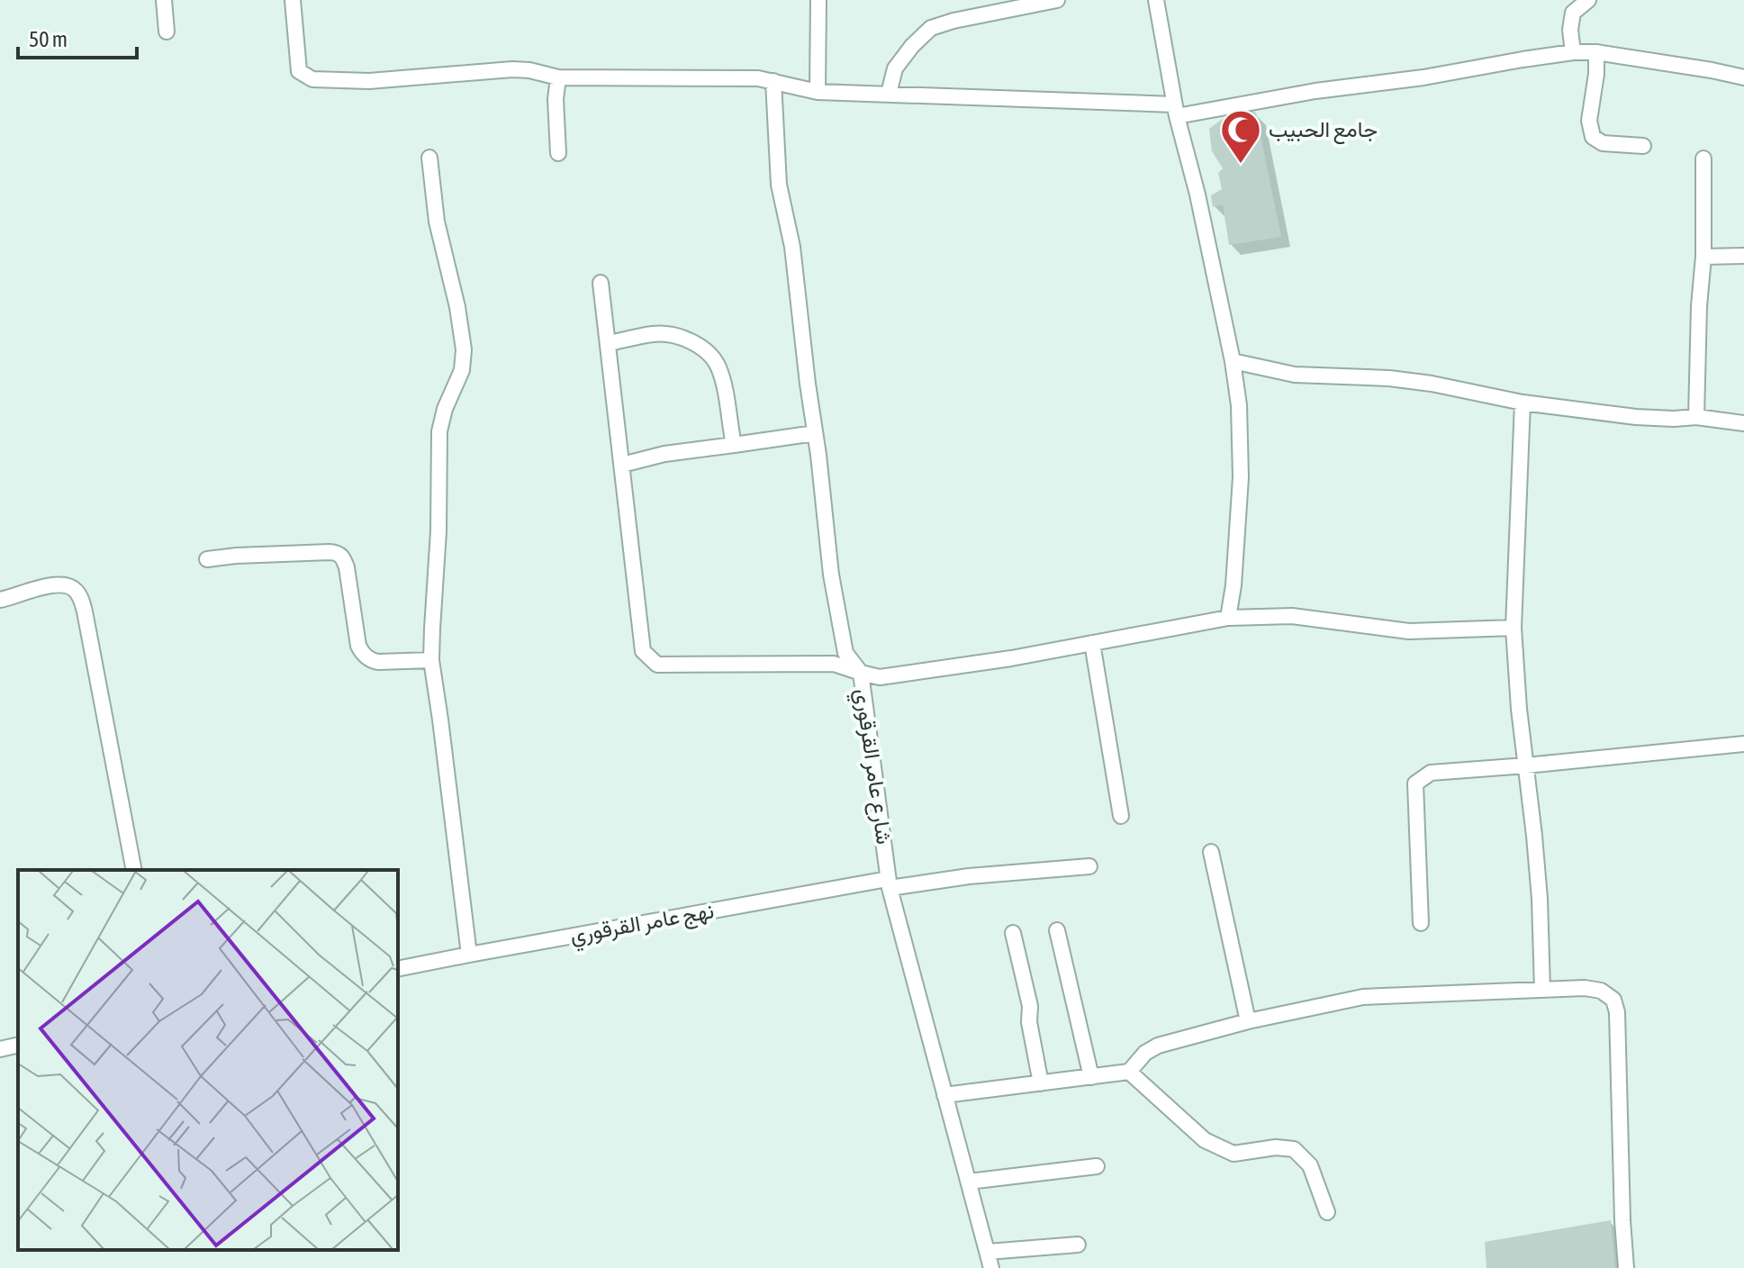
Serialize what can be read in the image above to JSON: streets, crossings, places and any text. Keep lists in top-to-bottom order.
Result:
{
  "streets": {
    "street": ["شارع عامر القرقوري", "نهج عامر القرقوري"]
  },
  "crossings": [
    ["شارع عامر القرقوري", "نهج عامر القرقوري"]
  ],
  "places": {
    "mosque": ["جامع الحبيب"]
  },
  "scale_bar": "50 m"
}
